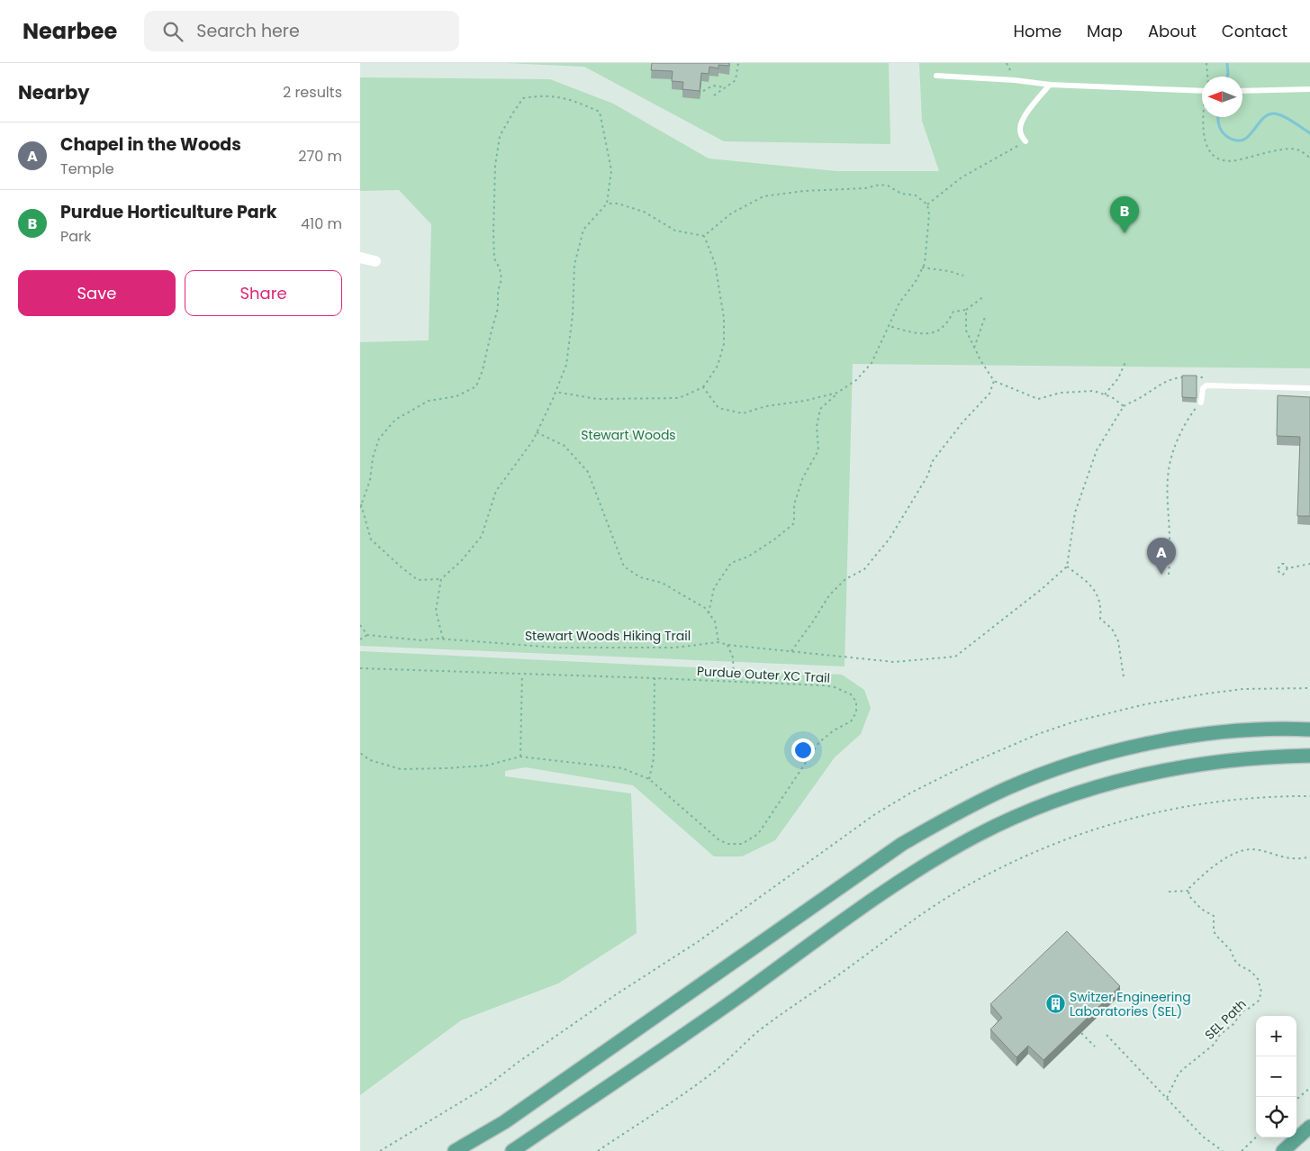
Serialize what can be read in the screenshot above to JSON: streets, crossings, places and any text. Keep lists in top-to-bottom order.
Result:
{
  "streets": {
    "path": ["Stewart Woods Hiking Trail", "Purdue Outer XC Trail", "SEL Path"]
  },
  "parks": ["Stewart Woods"],
  "places": {
    "building": ["Switzer Engineering Laboratories (SEL)"]
  },
  "north": "left",
  "page": {
    "header": "Nearbee",
    "search": "Search here",
    "nav": [
      "Home",
      "Map",
      "About",
      "Contact"
    ],
    "heading": ["Nearby", "2 results"],
    "list": [
      {
        "mark": "A",
        "name": "Chapel in the Woods",
        "note": "Temple",
        "value": "270 m"
      },
      {
        "mark": "B",
        "name": "Purdue Horticulture Park",
        "note": "Park",
        "value": "410 m"
      }
    ],
    "pins": ["B", "A"],
    "buttons": ["Save", "Share"],
    "map_buttons": ["+", "−"]
  }
}
